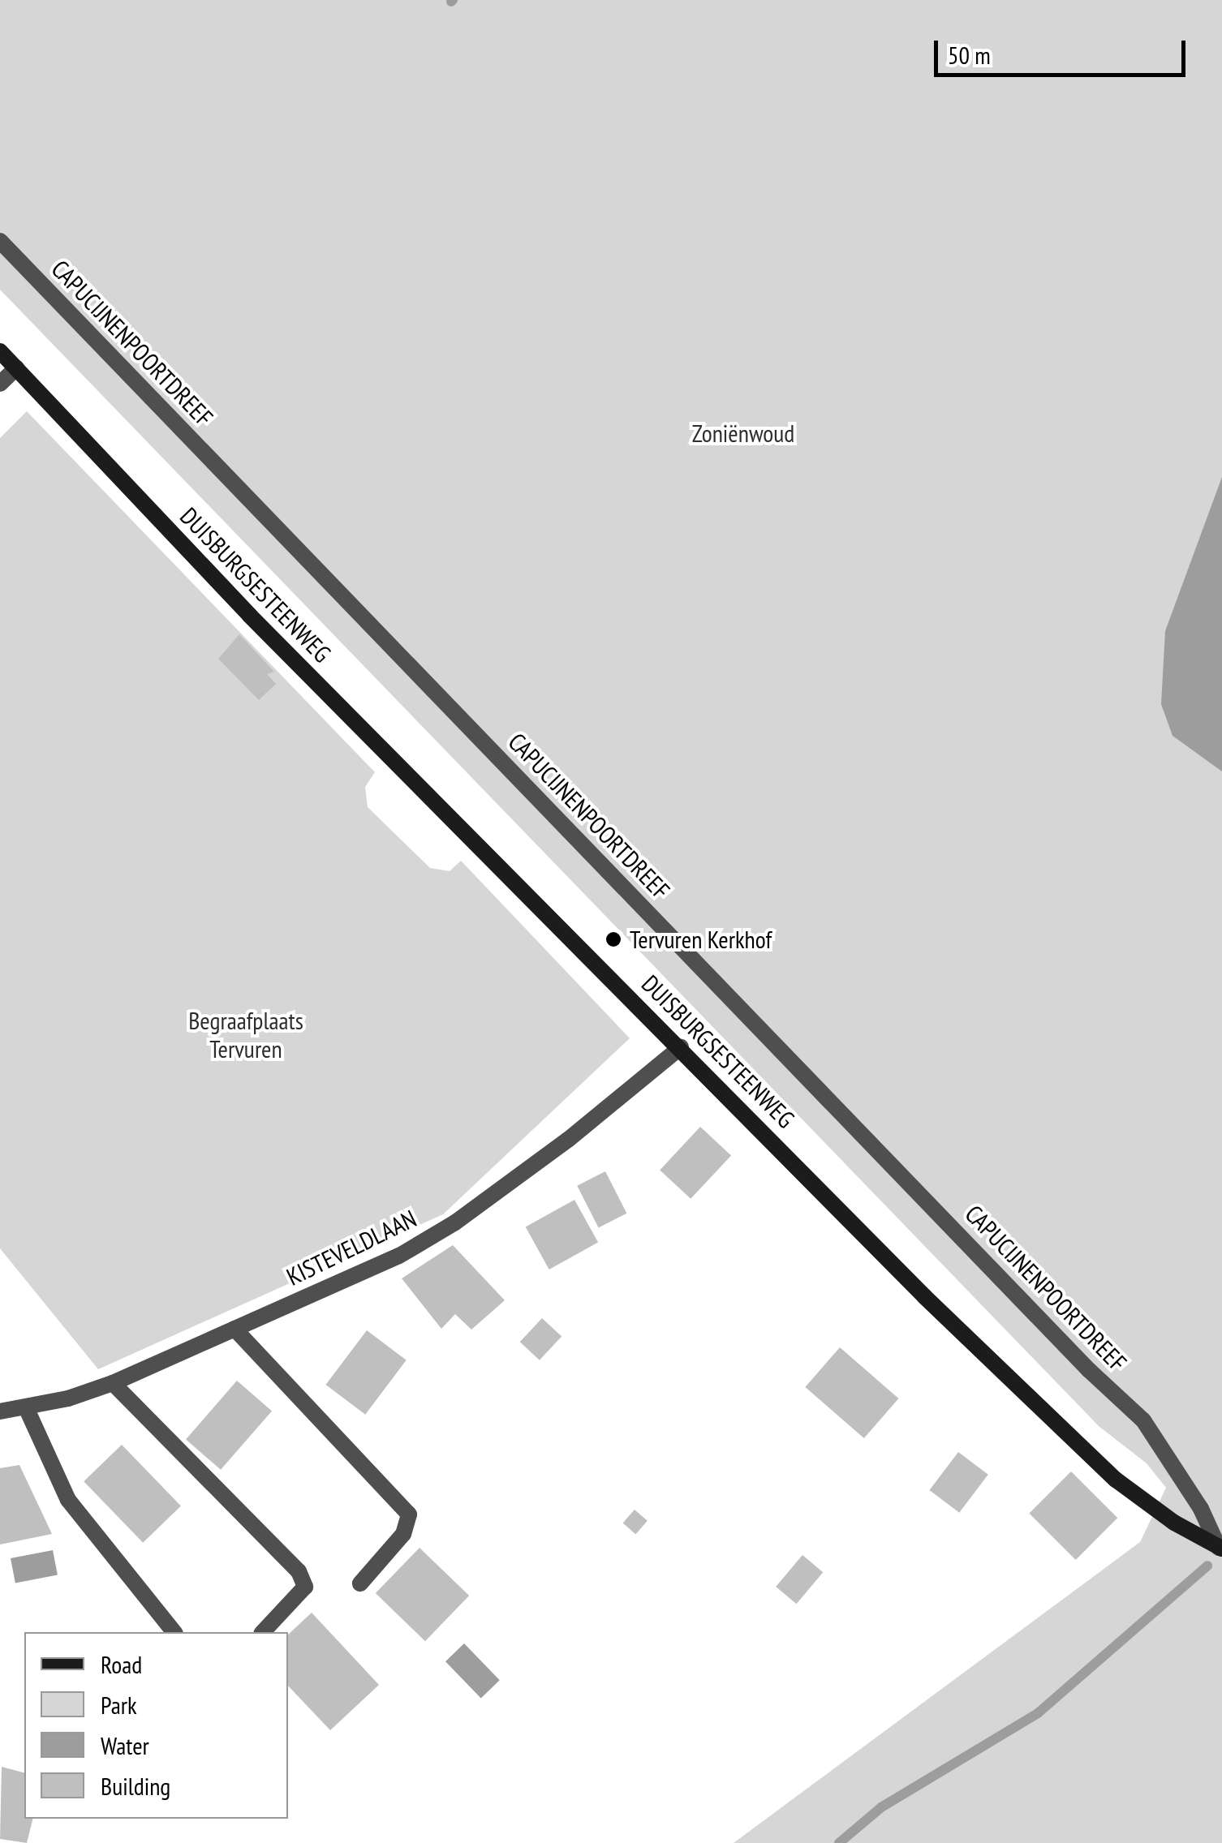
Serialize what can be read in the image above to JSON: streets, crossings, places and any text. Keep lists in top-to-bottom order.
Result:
{
  "streets": {
    "street": ["CAPUCIJNENPOORTDREEF", "DUISBURGSESTEENWEG", "KISTEVELDLAAN"]
  },
  "crossings": [
    ["CAPUCIJNENPOORTDREEF", "DUISBURGSESTEENWEG"],
    ["DUISBURGSESTEENWEG", "KISTEVELDLAAN"]
  ],
  "parks": ["Zoniënwoud", "Begraafplaats Tervuren"],
  "places": ["Tervuren Kerkhof"],
  "legend": [
    "Road",
    "Park",
    "Water",
    "Building"
  ],
  "scale_bar": "50 m"
}
